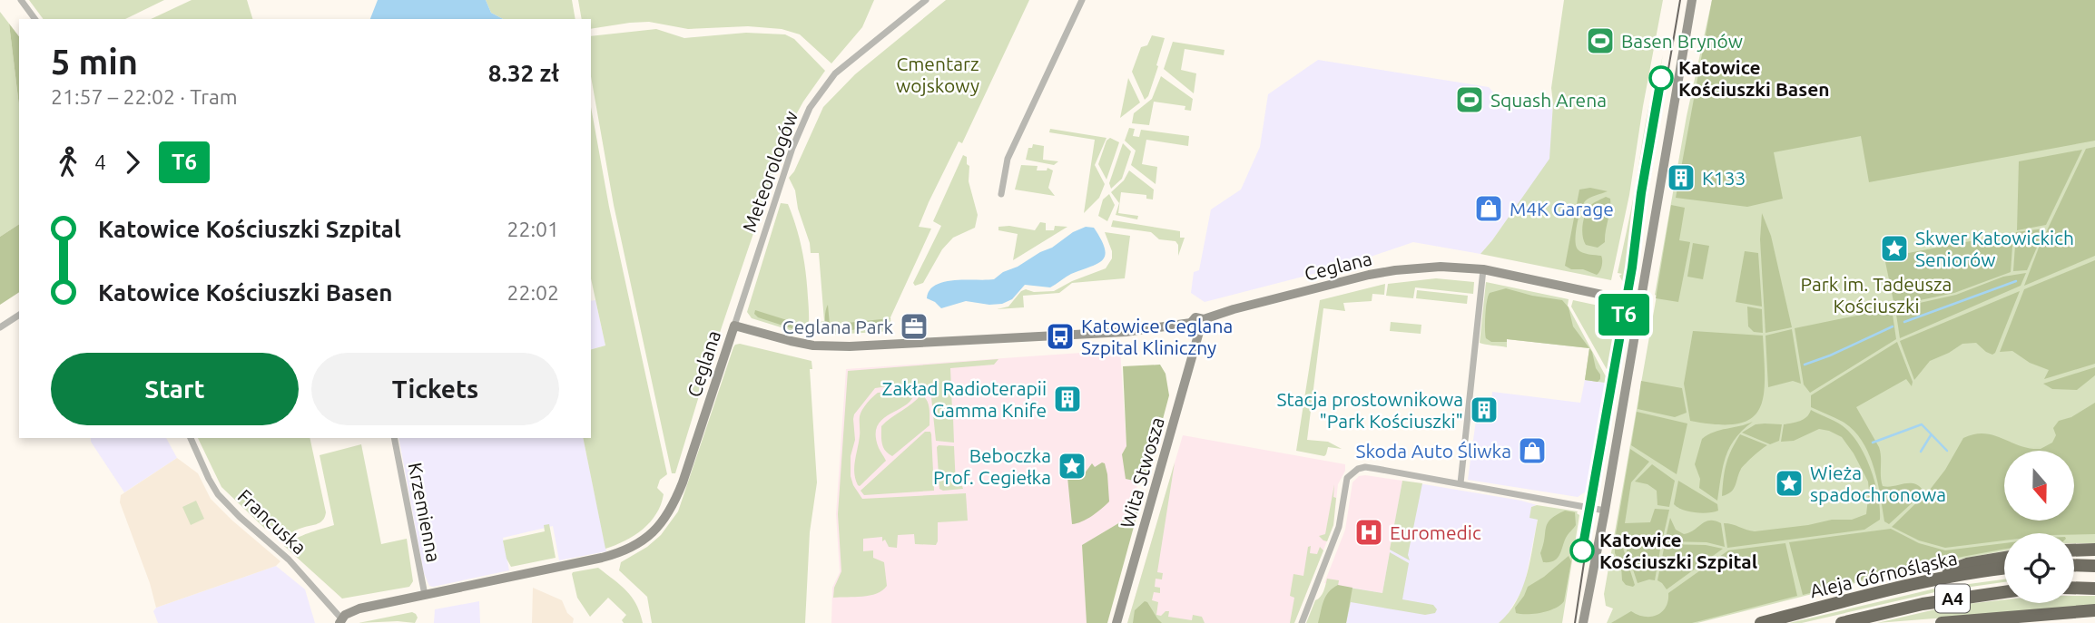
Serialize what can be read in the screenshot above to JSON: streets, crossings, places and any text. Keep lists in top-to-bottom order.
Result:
{
  "streets": {
    "highway": ["Aleja Górnośląska", "A4"],
    "street": [
      "Meteorologów",
      "Ceglana",
      "Wita Stwosza",
      "Krzemienna",
      "Francuska"
    ]
  },
  "crossings": [
    ["Meteorologów", "Ceglana"],
    ["Ceglana", "Wita Stwosza"],
    ["Ceglana", "Krzemienna"],
    ["Ceglana", "Francuska"]
  ],
  "parks": ["Cmentarz wojskowy", "Park im. Tadeusza Kościuszki"],
  "places": {
    "sports": ["Basen Brynów", "Squash Arena"],
    "other": ["Katowice Kościuszki Basen", "Katowice Kościuszki Szpital"],
    "building": ["K133", "Zakład Radioterapii Gamma Knife", "Stacja prostownikowa \"Park Kościuszki\""],
    "shop": ["M4K Garage", "Skoda Auto Śliwka"],
    "place": ["Skwer Katowickich Seniorów", "Beboczka Prof. Cegiełka", "Wieża spadochronowa"],
    "office": ["Ceglana Park"],
    "bus stop": ["Katowice Ceglana Szpital Kliniczny"],
    "hospital": ["Euromedic"]
  },
  "lines": ["tram line T6"],
  "north": "bottom",
  "page": {
    "on_map": "T6",
    "heading": ["5 min", "21:57 – 22:02 · Tram", "8.32 zł"],
    "legs": ["4", "T6"],
    "list": [
      {
        "name": "Katowice Kościuszki Szpital",
        "value": "22:01"
      },
      {
        "name": "Katowice Kościuszki Basen",
        "value": "22:02"
      }
    ],
    "buttons": ["Start", "Tickets"]
  }
}
